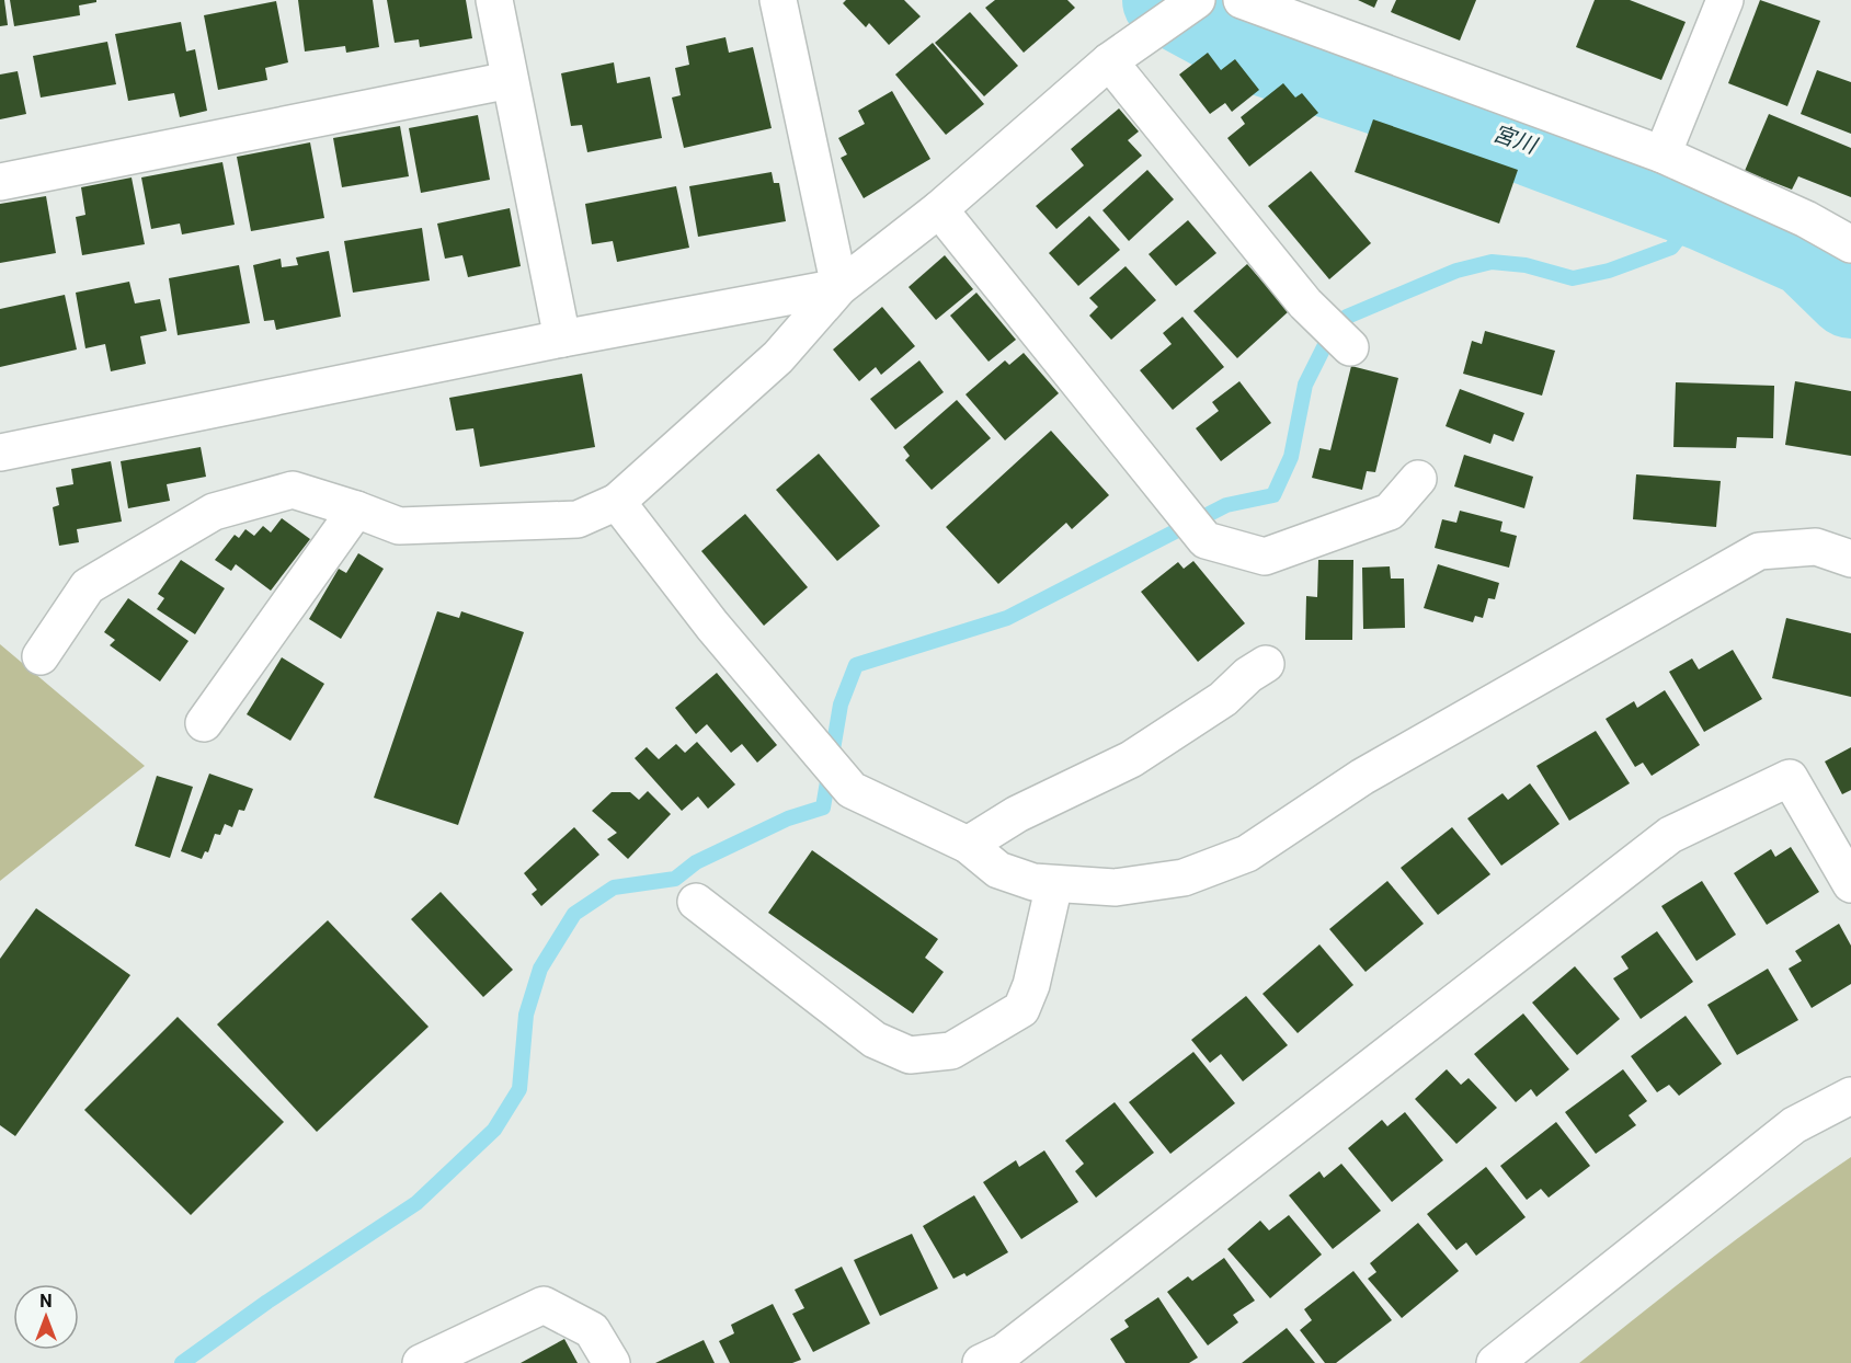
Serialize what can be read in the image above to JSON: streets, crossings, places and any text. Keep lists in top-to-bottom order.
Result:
{
  "water": ["宮川"],
  "north": "top"
}
